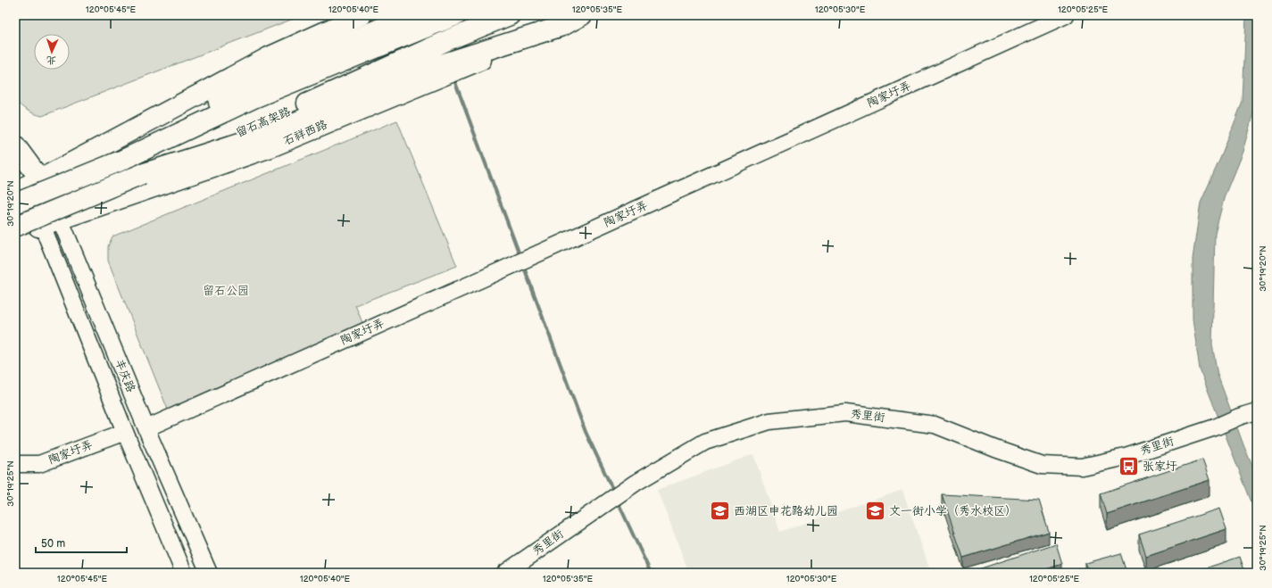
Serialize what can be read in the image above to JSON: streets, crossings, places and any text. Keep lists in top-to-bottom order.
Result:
{
  "streets": {
    "main road": ["留石高架路", "石祥西路"],
    "street": ["陶家圩弄", "丰庆路", "秀里街"]
  },
  "crossings": [
    ["陶家圩弄", "丰庆路"],
    ["石祥西路", "丰庆路"]
  ],
  "parks": ["留石公园"],
  "places": {
    "bus stop": ["张家圩"],
    "school or university": ["西湖区申花路幼儿园", "文一街小学（秀水校区）"]
  },
  "scale_bar": "50 m",
  "north": "bottom",
  "coordinates": [
    "120°05'45\"E",
    "120°05'40\"E",
    "120°05'35\"E",
    "120°05'30\"E",
    "120°05'25\"E",
    "30°19'20\"N",
    "30°19'25\"N"
  ]
}
